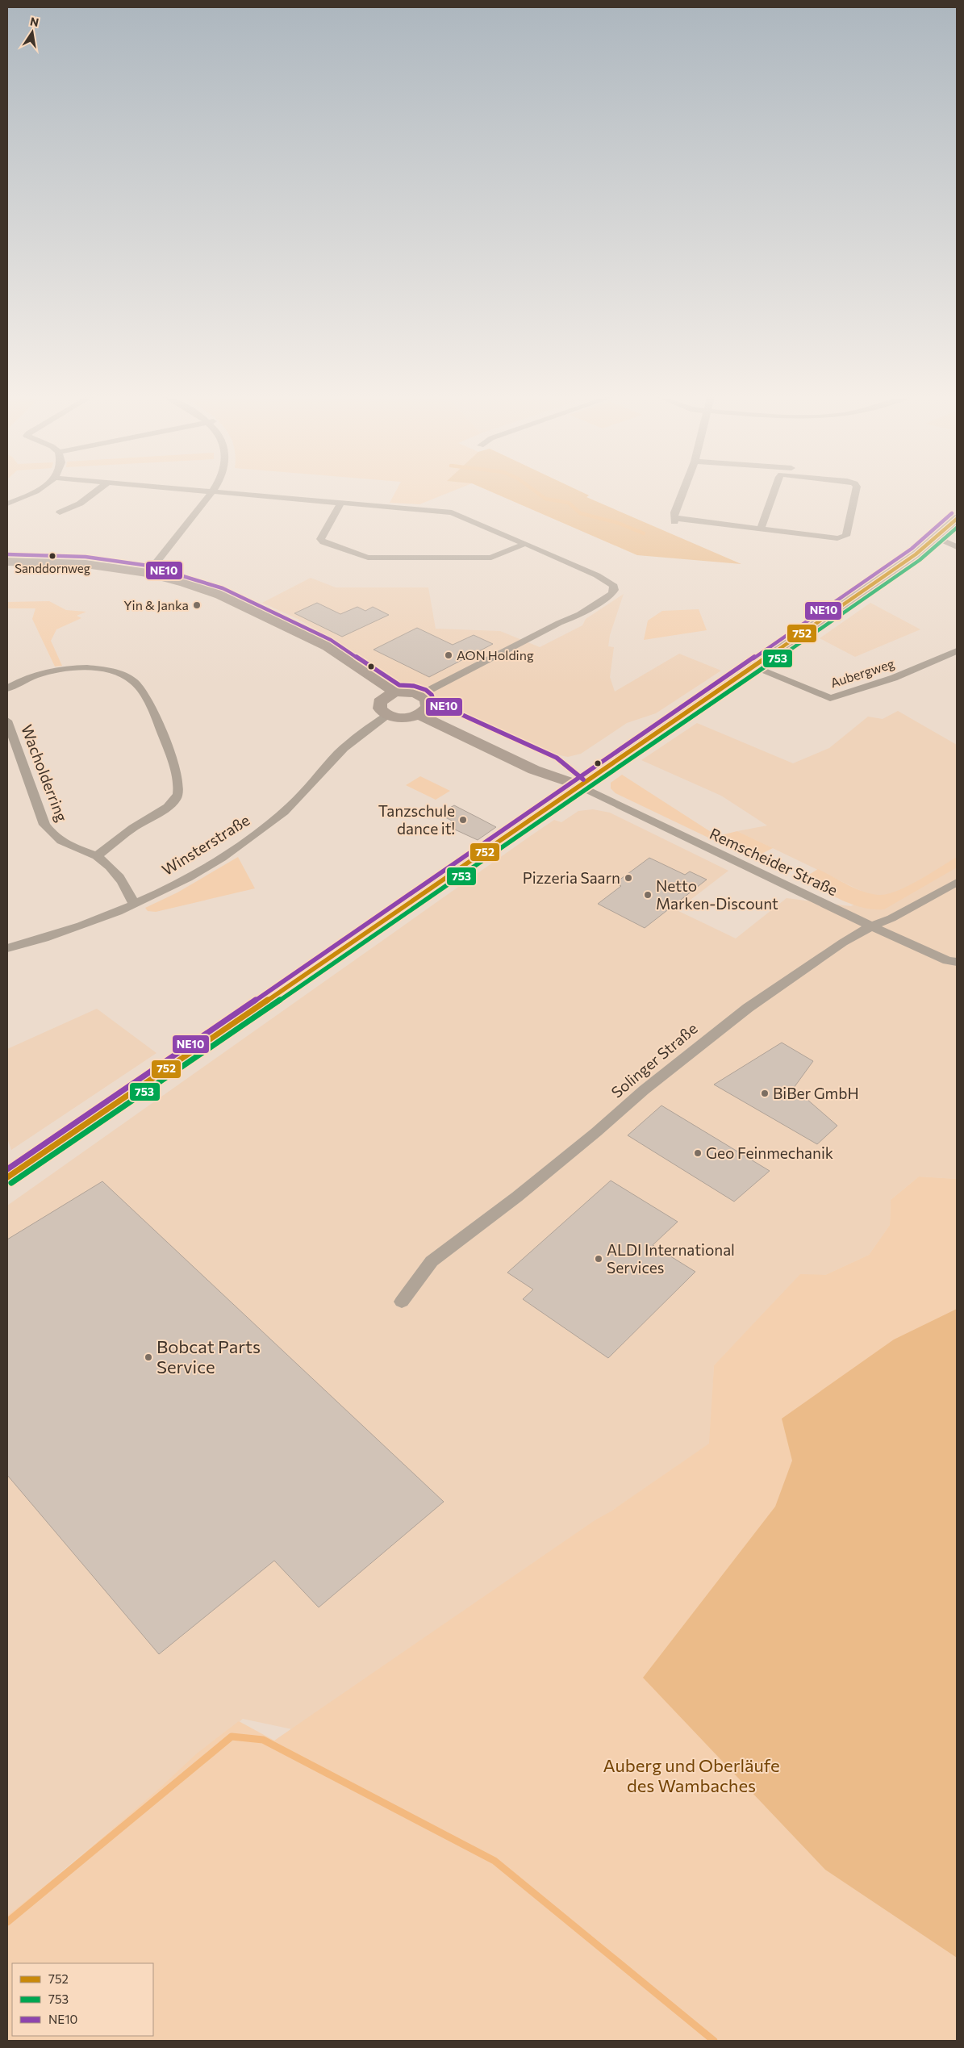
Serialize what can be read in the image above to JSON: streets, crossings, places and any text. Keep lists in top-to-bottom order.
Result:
{
  "streets": {
    "street": [
      "Aubergweg",
      "Wacholderring",
      "Winsterstraße",
      "Remscheider Straße",
      "Solinger Straße"
    ]
  },
  "crossings": [
    ["Wacholderring", "Winsterstraße"],
    ["Remscheider Straße", "Solinger Straße"]
  ],
  "parks": ["Auberg und Oberläufe des Wambaches"],
  "places": [
    "Sanddornweg",
    "Yin & Janka",
    "AON Holding",
    "Tanzschule dance it!",
    "Pizzeria Saarn",
    "Netto Marken-Discount",
    "BiBer GmbH",
    "Geo Feinmechanik",
    "ALDI International Services",
    "Bobcat Parts Service"
  ],
  "lines": ["transit line NE10", "transit line 752", "transit line 753"],
  "legend": ["752", "753", "NE10"],
  "north": "top"
}
